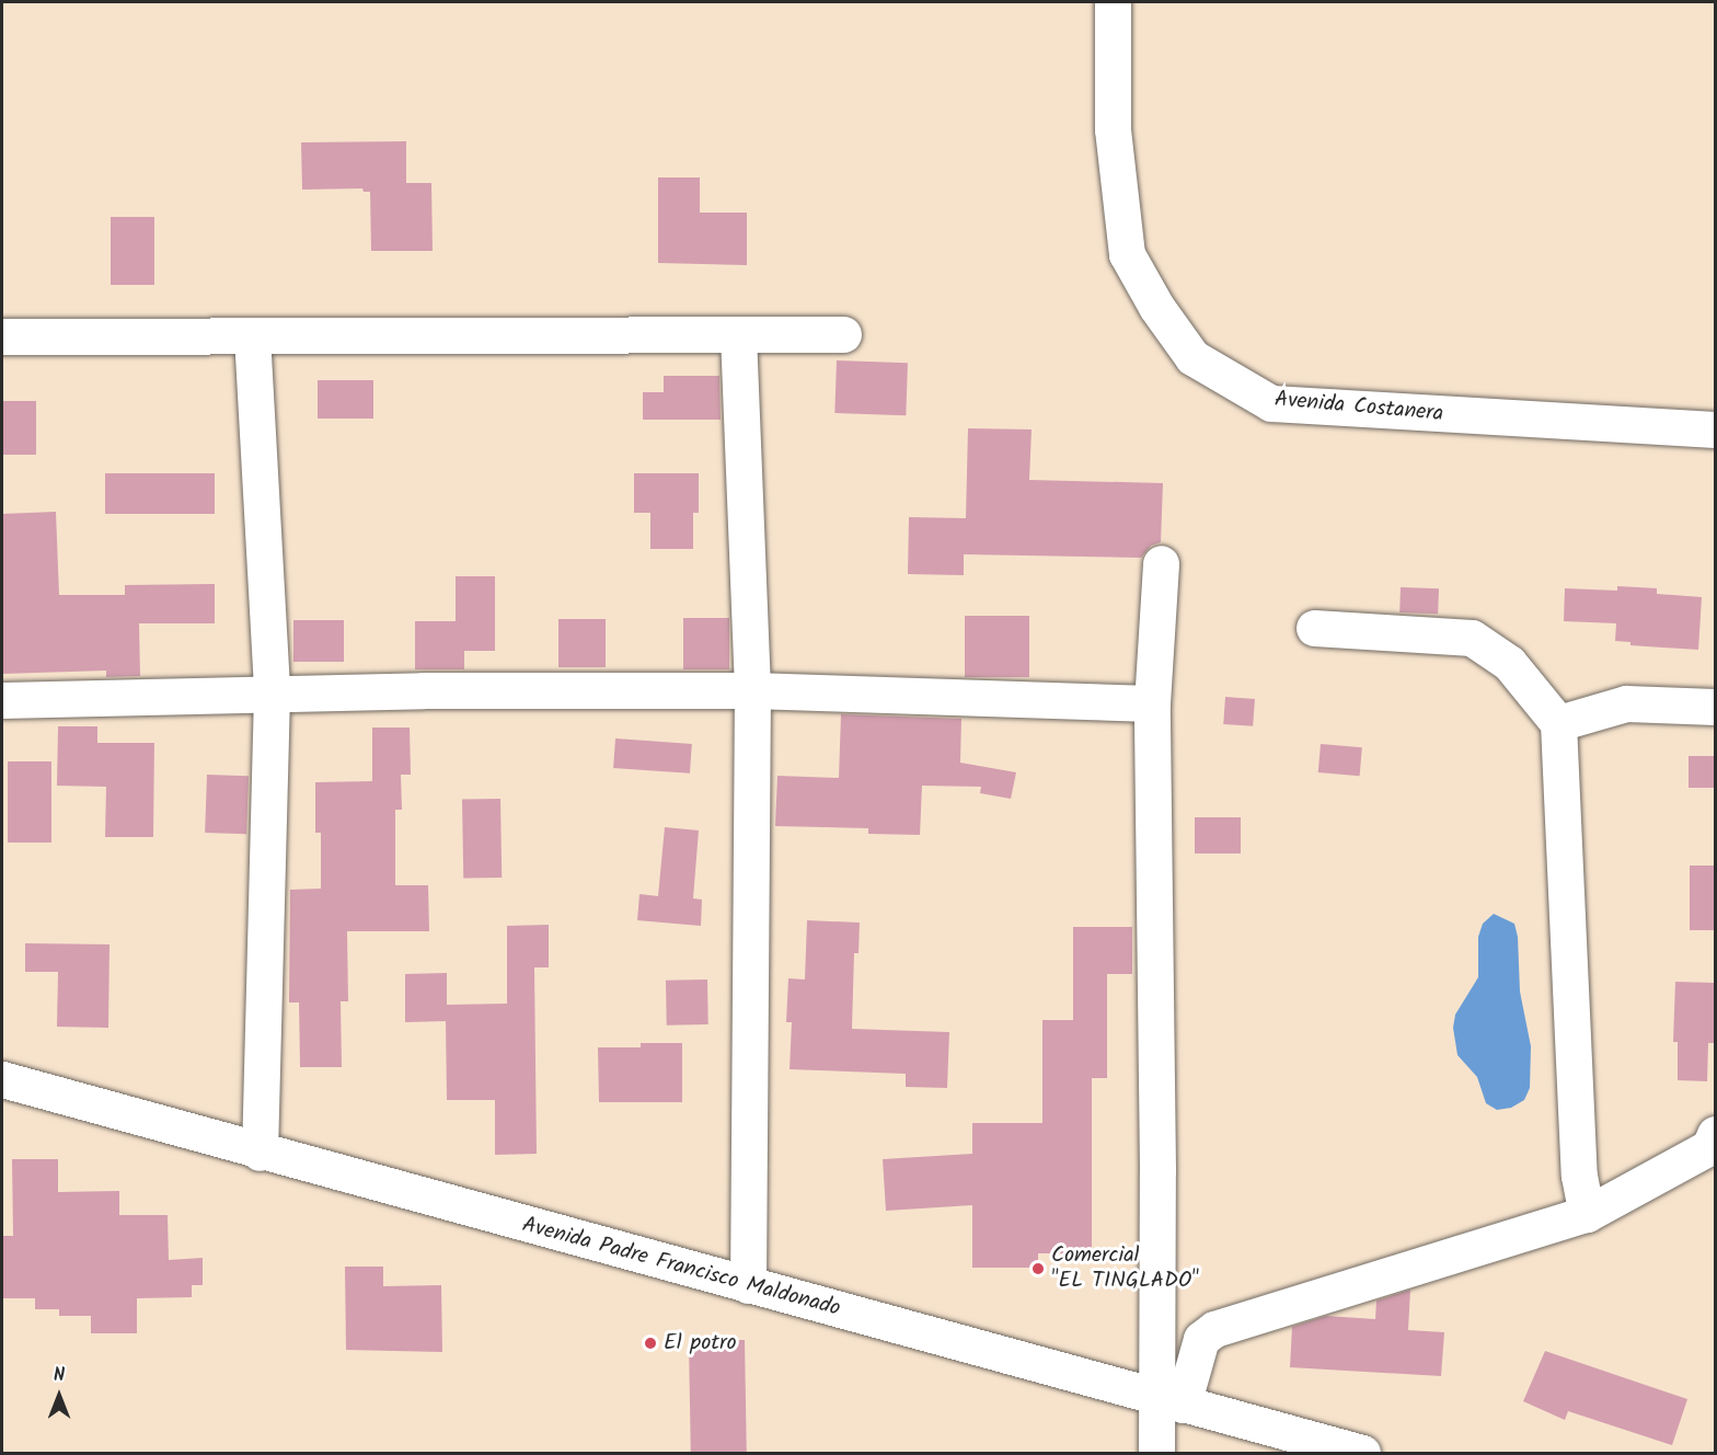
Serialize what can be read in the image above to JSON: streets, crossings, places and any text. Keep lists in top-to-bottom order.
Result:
{
  "streets": {
    "street": ["Avenida Costanera", "Avenida Padre Francisco Maldonado"]
  },
  "places": ["Comercial \"EL TINGLADO\"", "El potro"],
  "north": "top"
}
